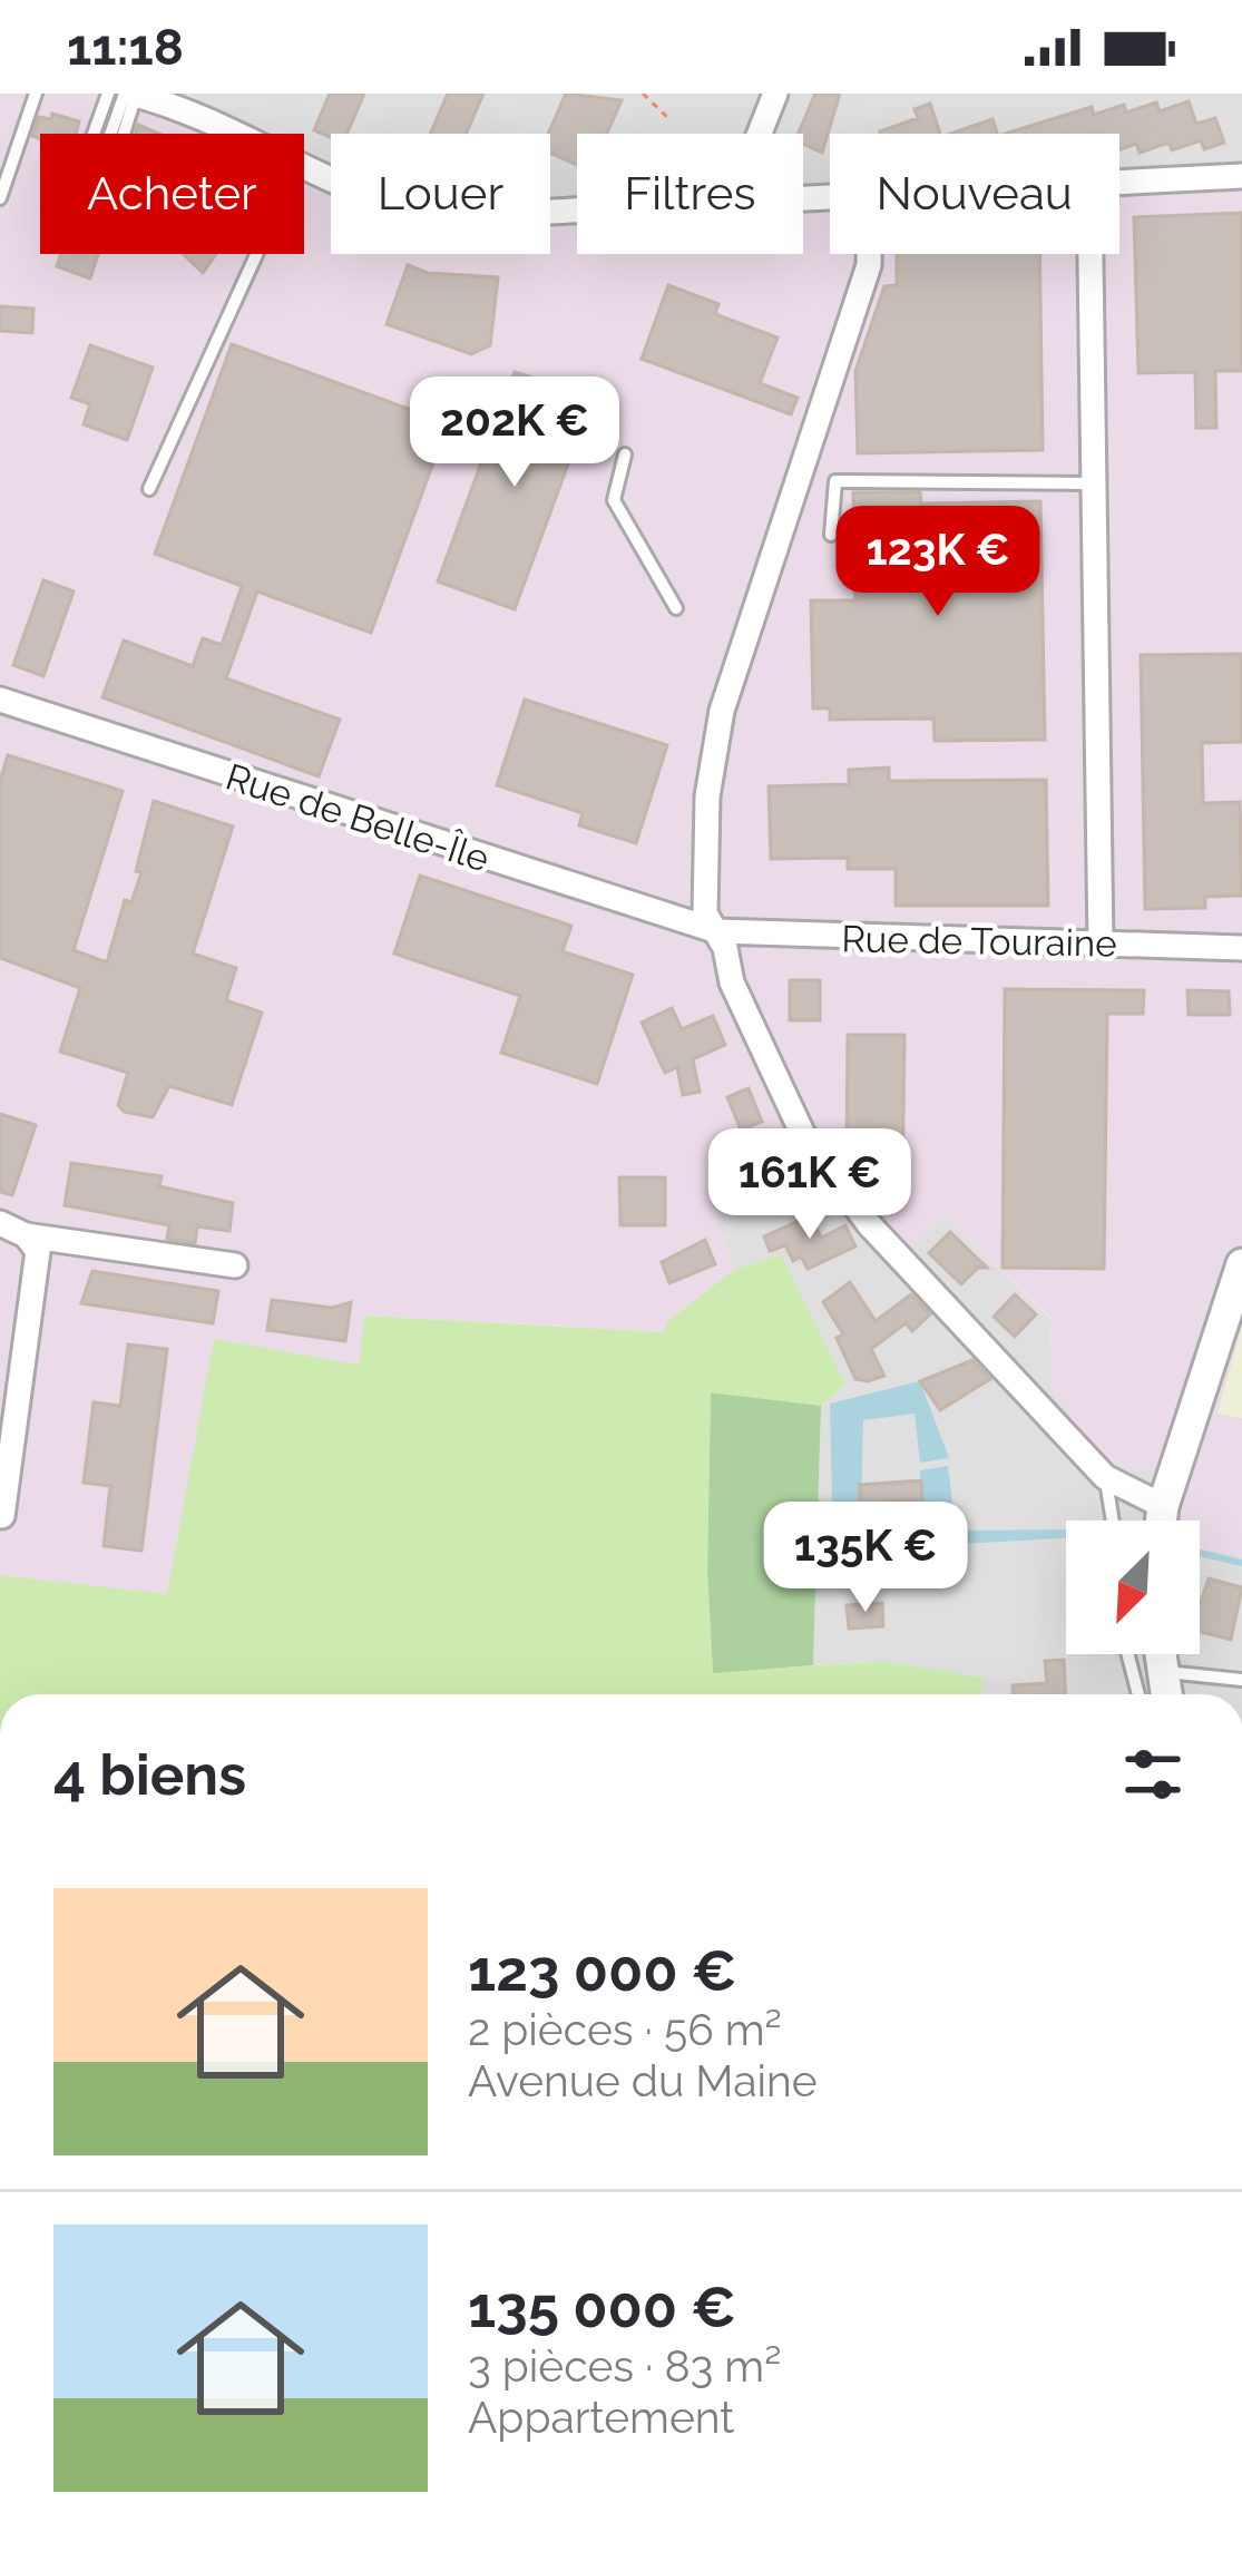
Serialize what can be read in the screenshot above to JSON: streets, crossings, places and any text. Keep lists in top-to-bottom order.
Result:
{
  "streets": {
    "street": ["Rue de Belle-Île", "Rue de Touraine"]
  },
  "crossings": [
    ["Rue de Belle-Île", "Rue de Touraine"]
  ],
  "north": "bottom left",
  "page": {
    "status": "11:18",
    "chip": [
      "Acheter",
      "Louer",
      "Filtres",
      "Nouveau"
    ],
    "price": [
      "202K €",
      "123K €",
      "161K €",
      "135K €"
    ],
    "heading": "4 biens",
    "list": [
      {
        "name": "123 000 €",
        "note": "2 pièces · 56 m² · Avenue du Maine"
      },
      {
        "name": "135 000 €",
        "note": "3 pièces · 83 m² · Appartement"
      }
    ]
  }
}
